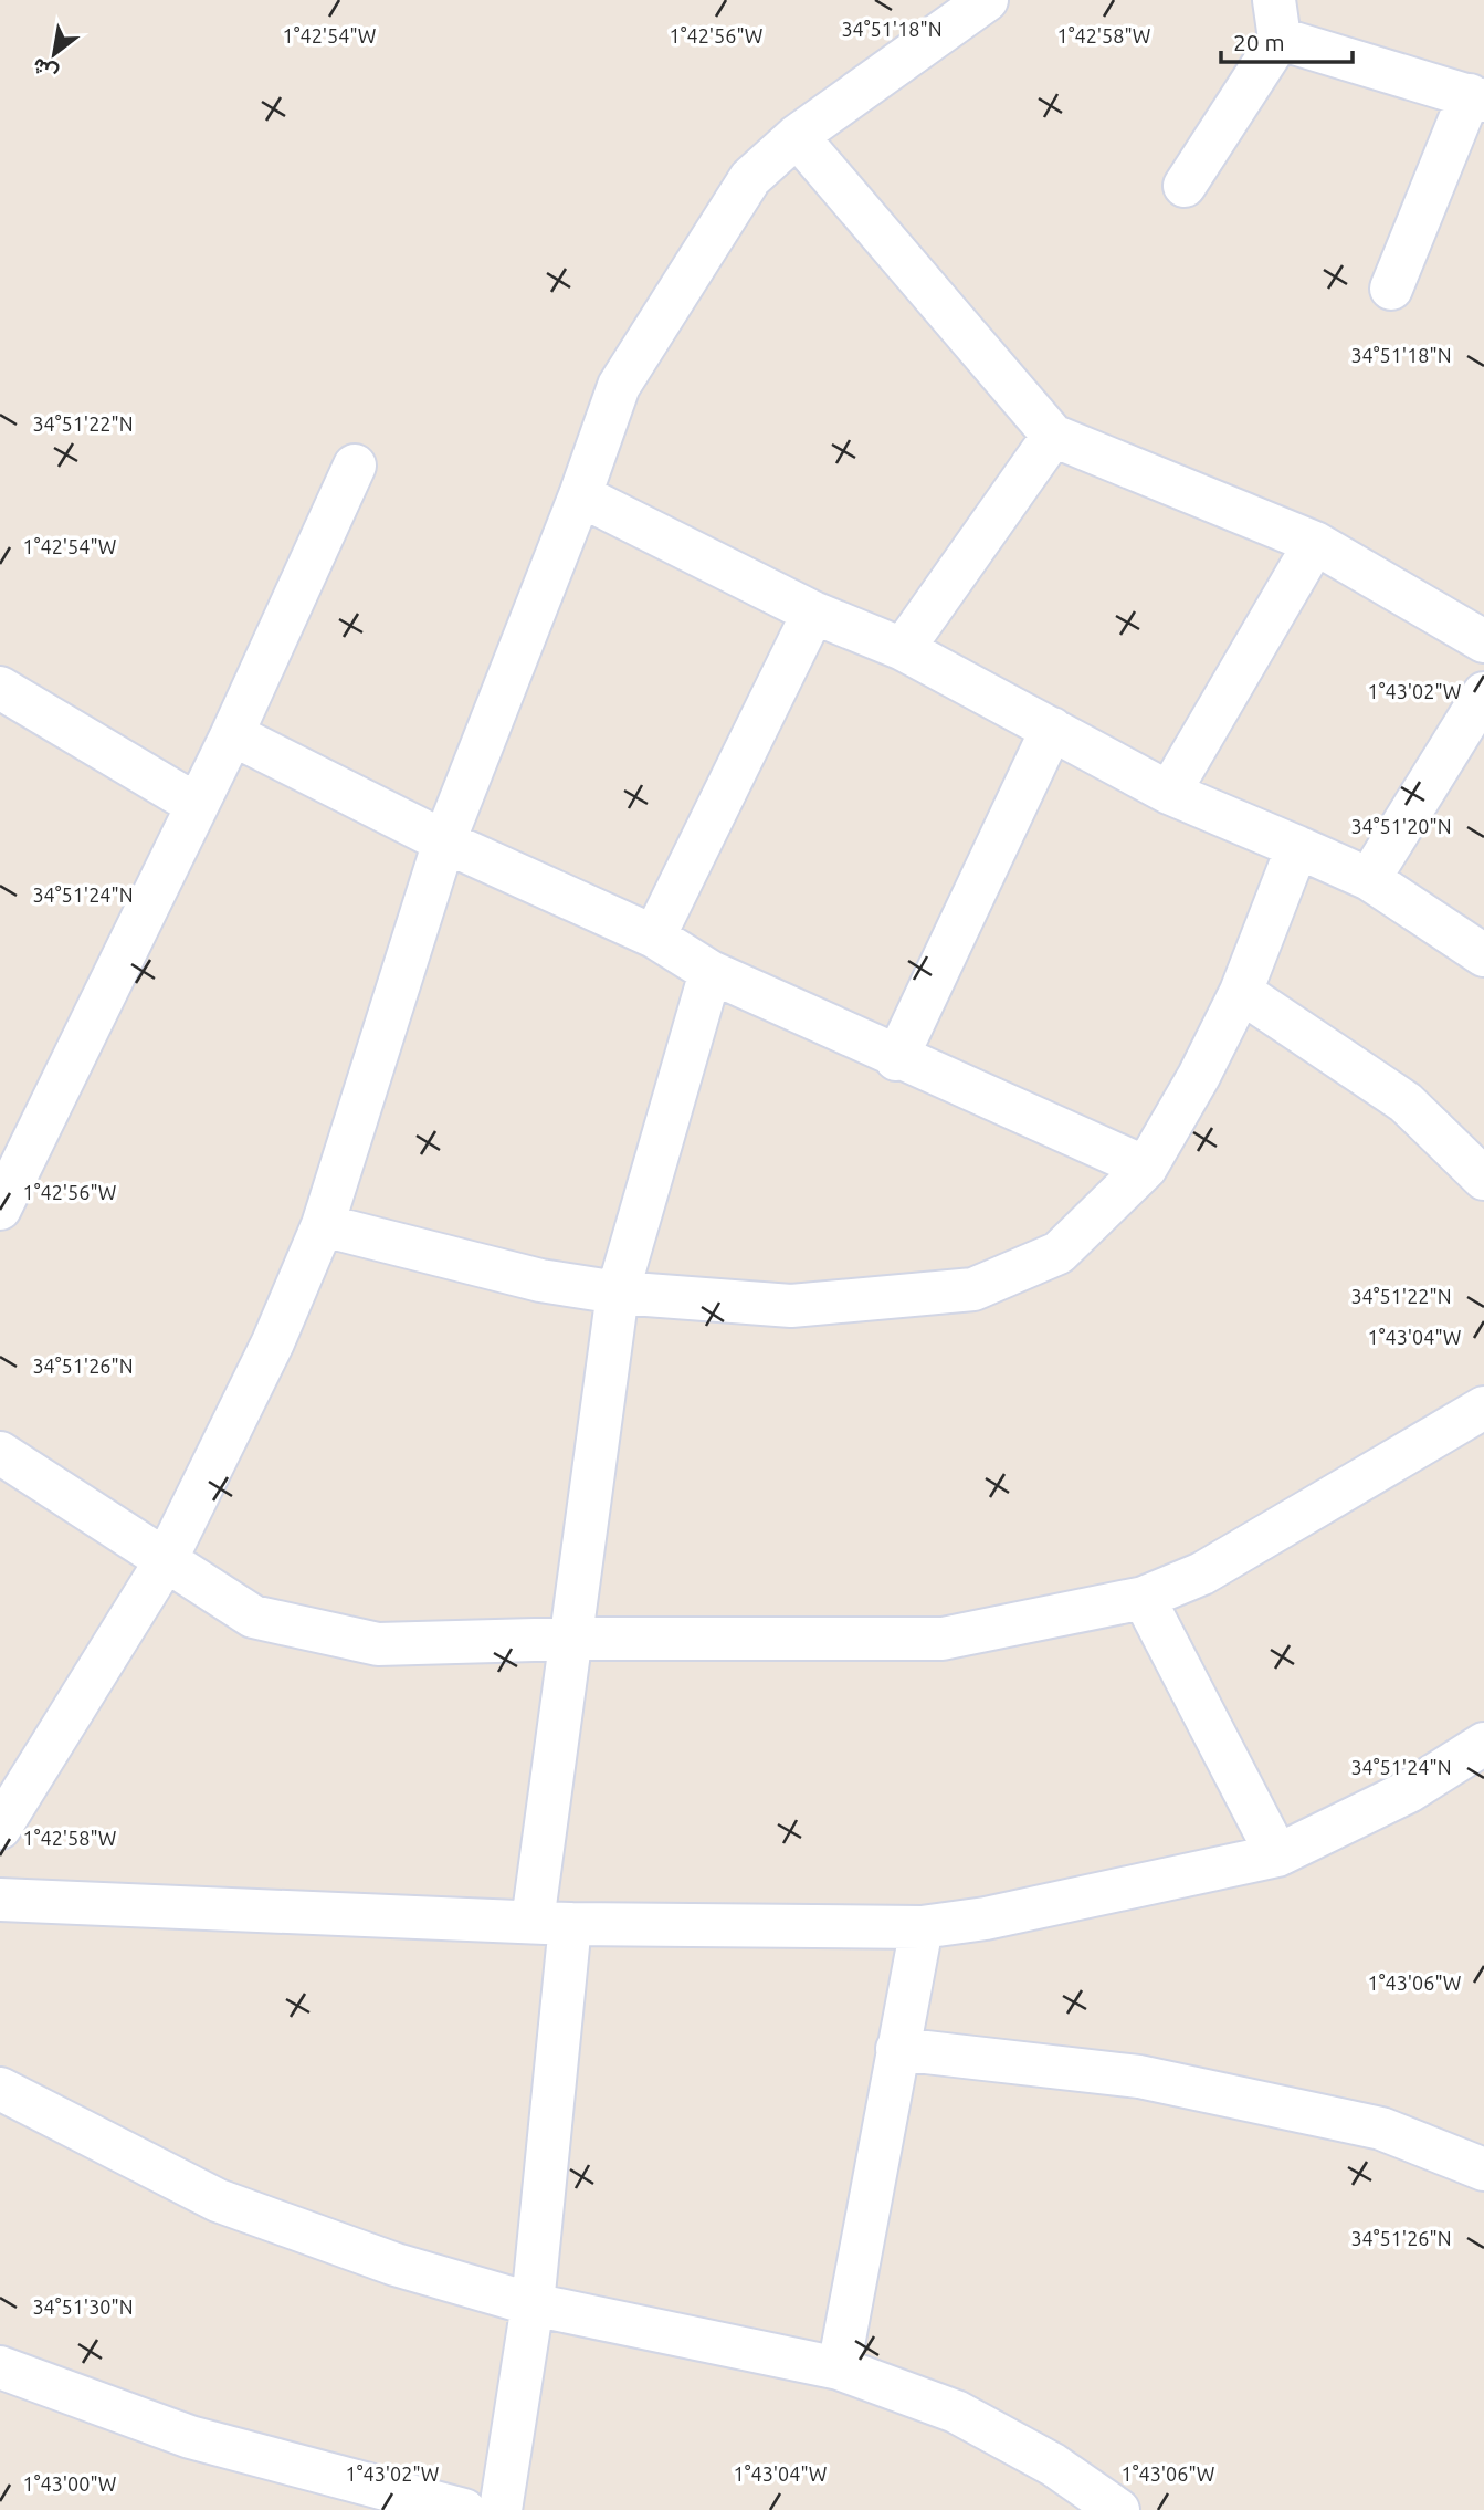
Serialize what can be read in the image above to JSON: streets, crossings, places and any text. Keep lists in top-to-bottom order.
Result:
{
  "scale_bar": "20 m",
  "north": "bottom left",
  "coordinates": [
    "34°51'18\"N",
    "1°42'58\"W",
    "1°42'54\"W",
    "1°42'56\"W",
    "34°51'22\"N",
    "1°43'02\"W",
    "34°51'20\"N",
    "34°51'24\"N",
    "1°43'04\"W",
    "34°51'26\"N",
    "1°43'06\"W",
    "34°51'30\"N",
    "1°43'00\"W"
  ]
}
